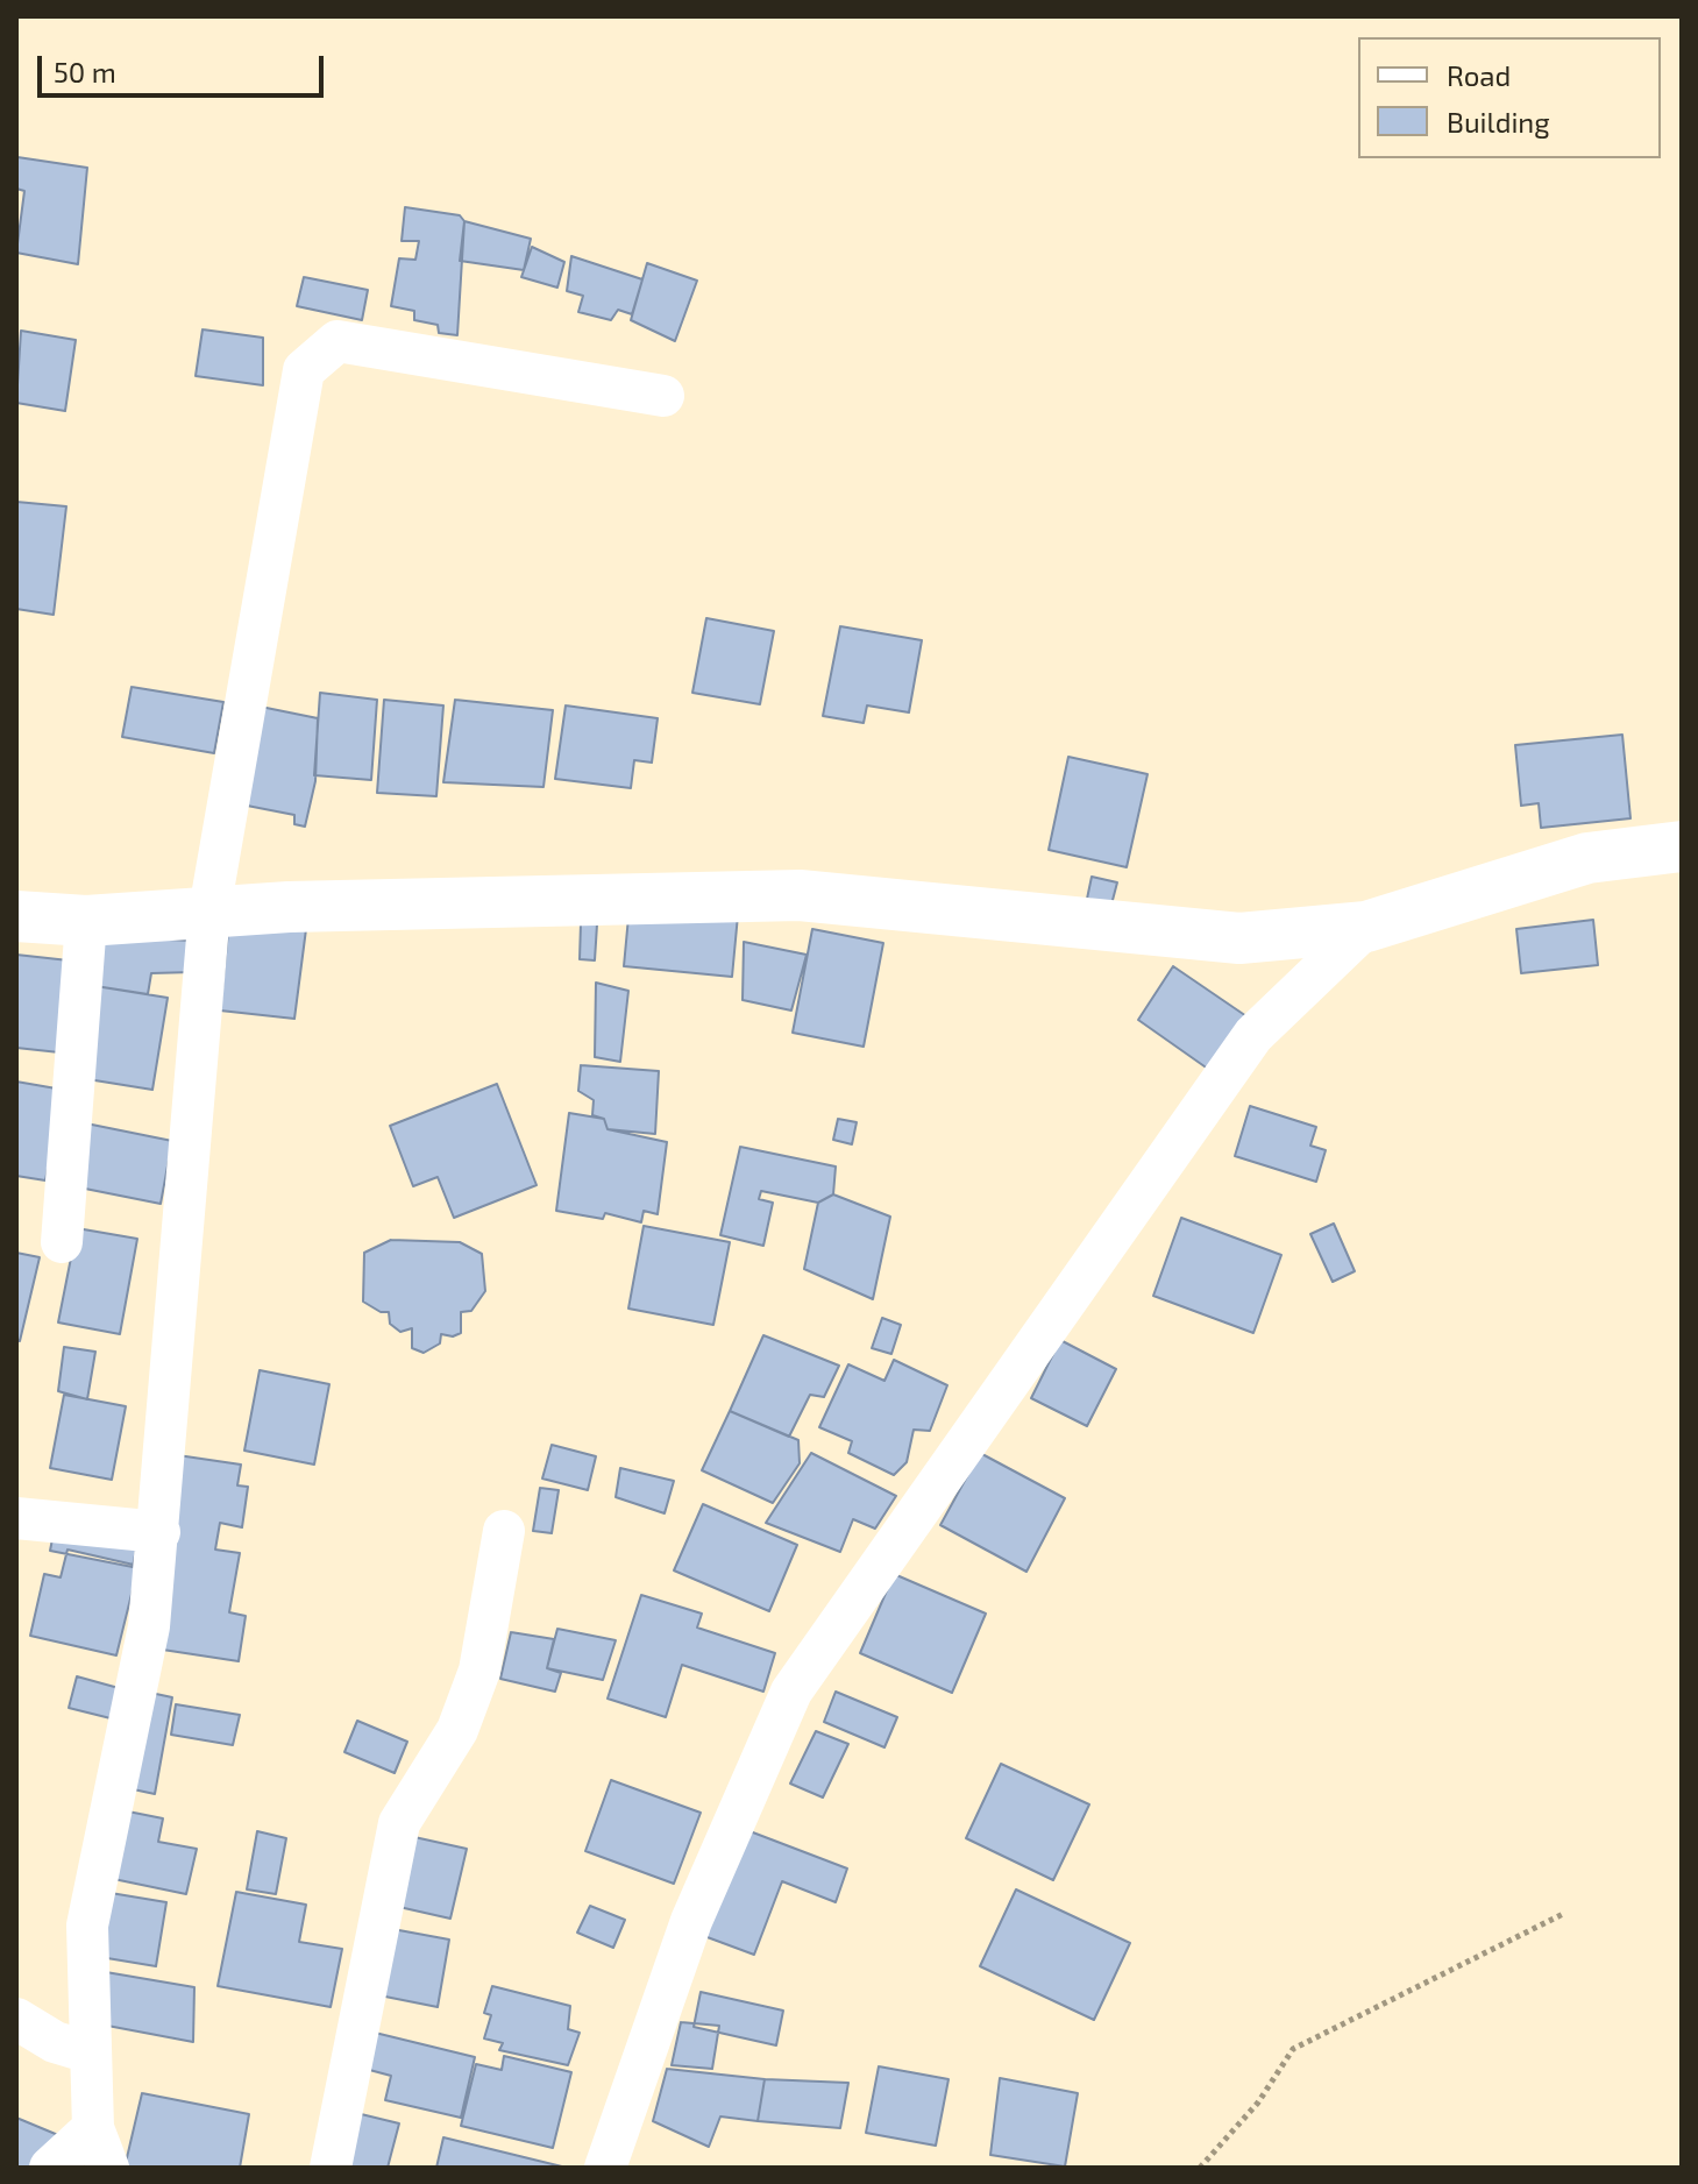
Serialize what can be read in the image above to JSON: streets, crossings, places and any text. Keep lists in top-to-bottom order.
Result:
{
  "legend": ["Road", "Building"],
  "scale_bar": "50 m"
}
